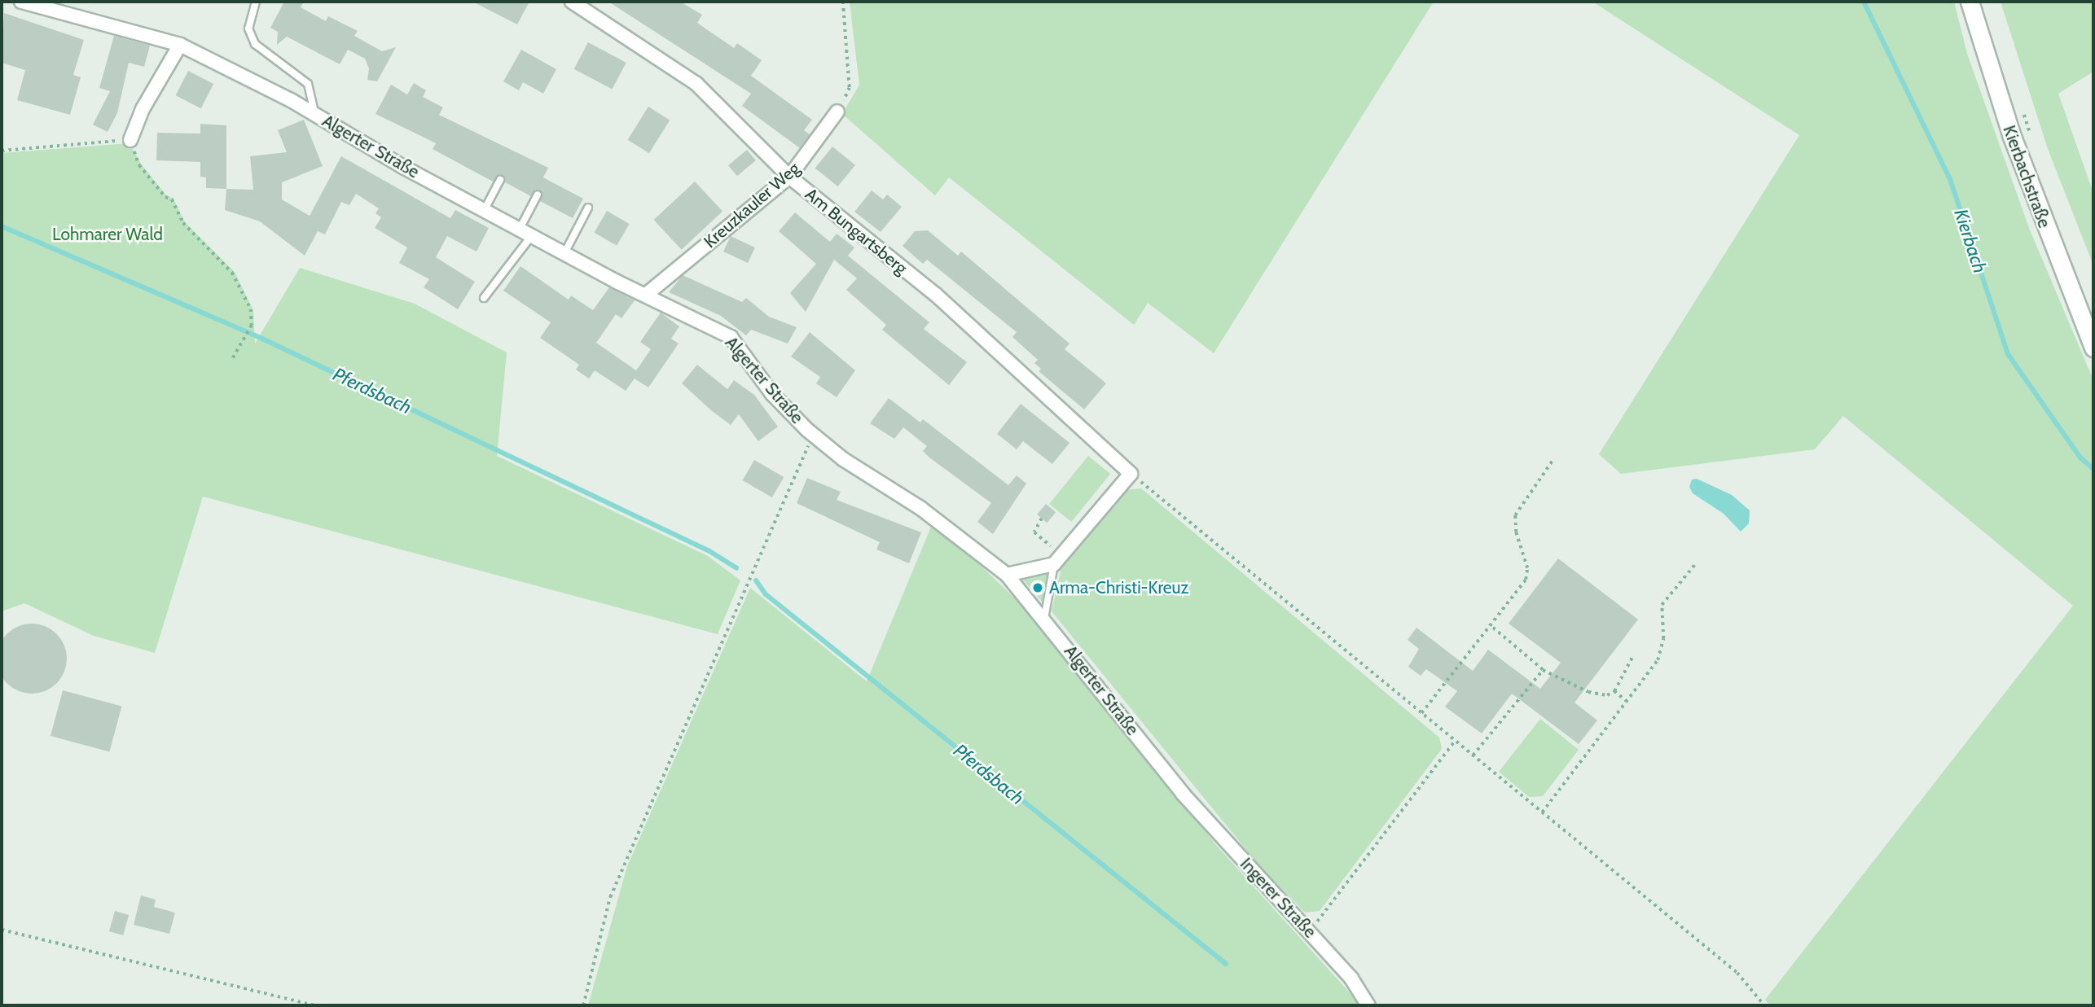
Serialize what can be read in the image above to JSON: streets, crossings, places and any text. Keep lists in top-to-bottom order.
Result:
{
  "streets": {
    "street": [
      "Algerter Straße",
      "Kierbachstraße",
      "Kreuzkauler Weg",
      "Am Bungartsberg",
      "Ingerer Straße"
    ]
  },
  "crossings": [
    ["Algerter Straße", "Kreuzkauler Weg"],
    ["Algerter Straße", "Ingerer Straße"],
    ["Kreuzkauler Weg", "Am Bungartsberg"]
  ],
  "water": ["Kierbach", "Pferdsbach"],
  "parks": ["Lohmarer Wald"],
  "places": ["Arma-Christi-Kreuz"]
}
